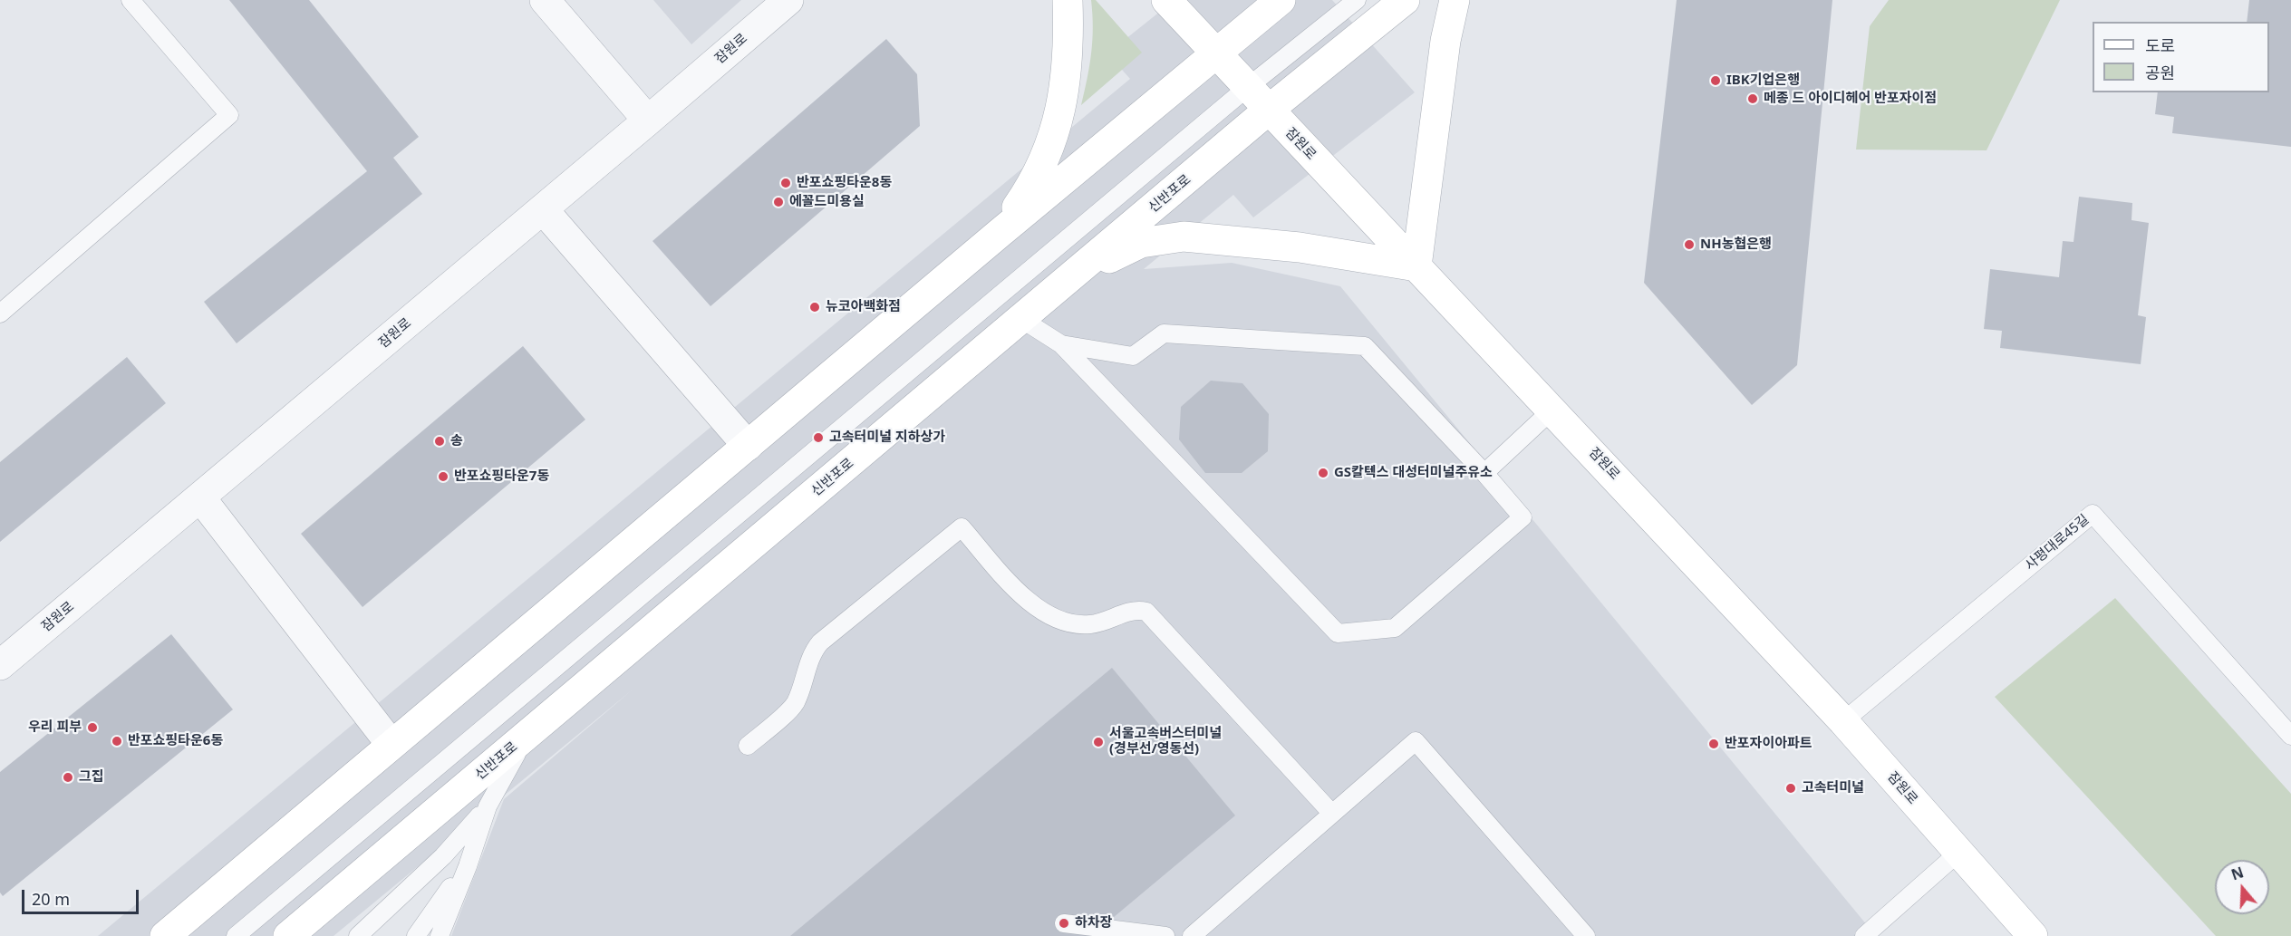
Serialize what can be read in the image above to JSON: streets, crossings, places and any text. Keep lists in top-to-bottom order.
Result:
{
  "streets": {
    "main road": ["잠원로", "신반포로"],
    "lane": ["사평대로45길"]
  },
  "crossings": [
    ["잠원로", "신반포로"],
    ["잠원로", "사평대로45길"]
  ],
  "places": [
    "IBK기업은행",
    "메종 드 아이디헤어 반포자이점",
    "반포쇼핑타운8동",
    "에꼴드미용실",
    "NH농협은행",
    "뉴코아백화점",
    "고속터미널 지하상가",
    "송",
    "GS칼텍스 대성터미널주유소",
    "반포쇼핑타운7동",
    "우리 피부",
    "반포쇼핑타운6동",
    "서울고속버스터미널 (경부선/영동선)",
    "반포자이아파트",
    "그집",
    "고속터미널",
    "하차장"
  ],
  "legend": ["도로", "공원"],
  "scale_bar": "20 m",
  "north": "top"
}
